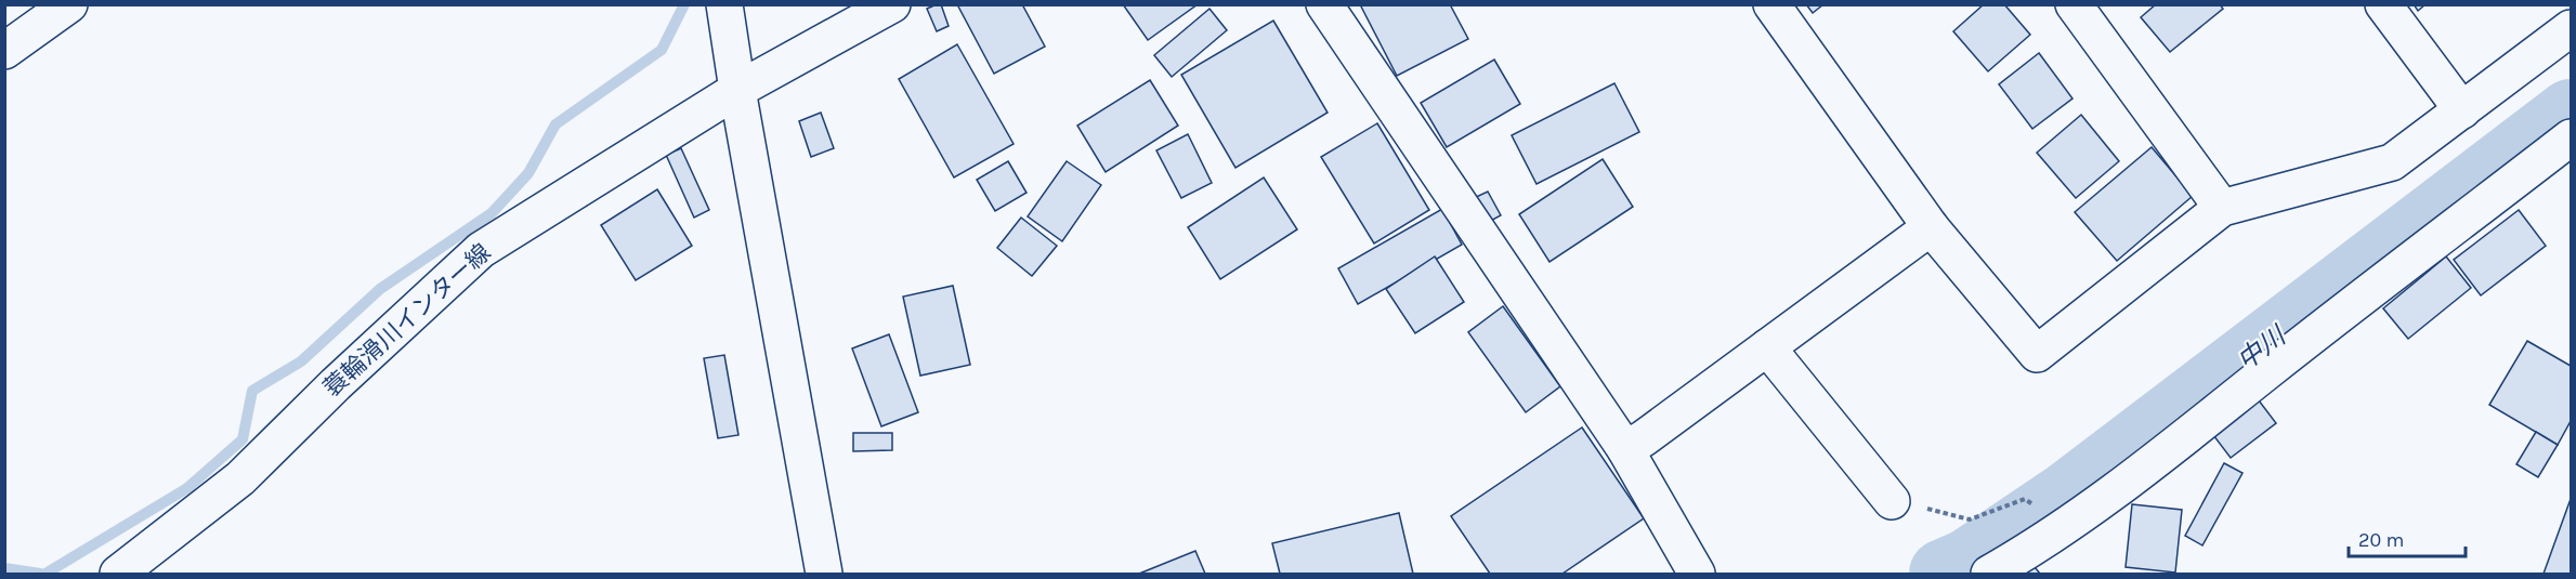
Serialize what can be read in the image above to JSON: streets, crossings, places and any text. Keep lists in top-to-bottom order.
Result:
{
  "streets": {
    "street": ["蓑輪滑川インター線"]
  },
  "water": ["中川"],
  "scale_bar": "20 m"
}
